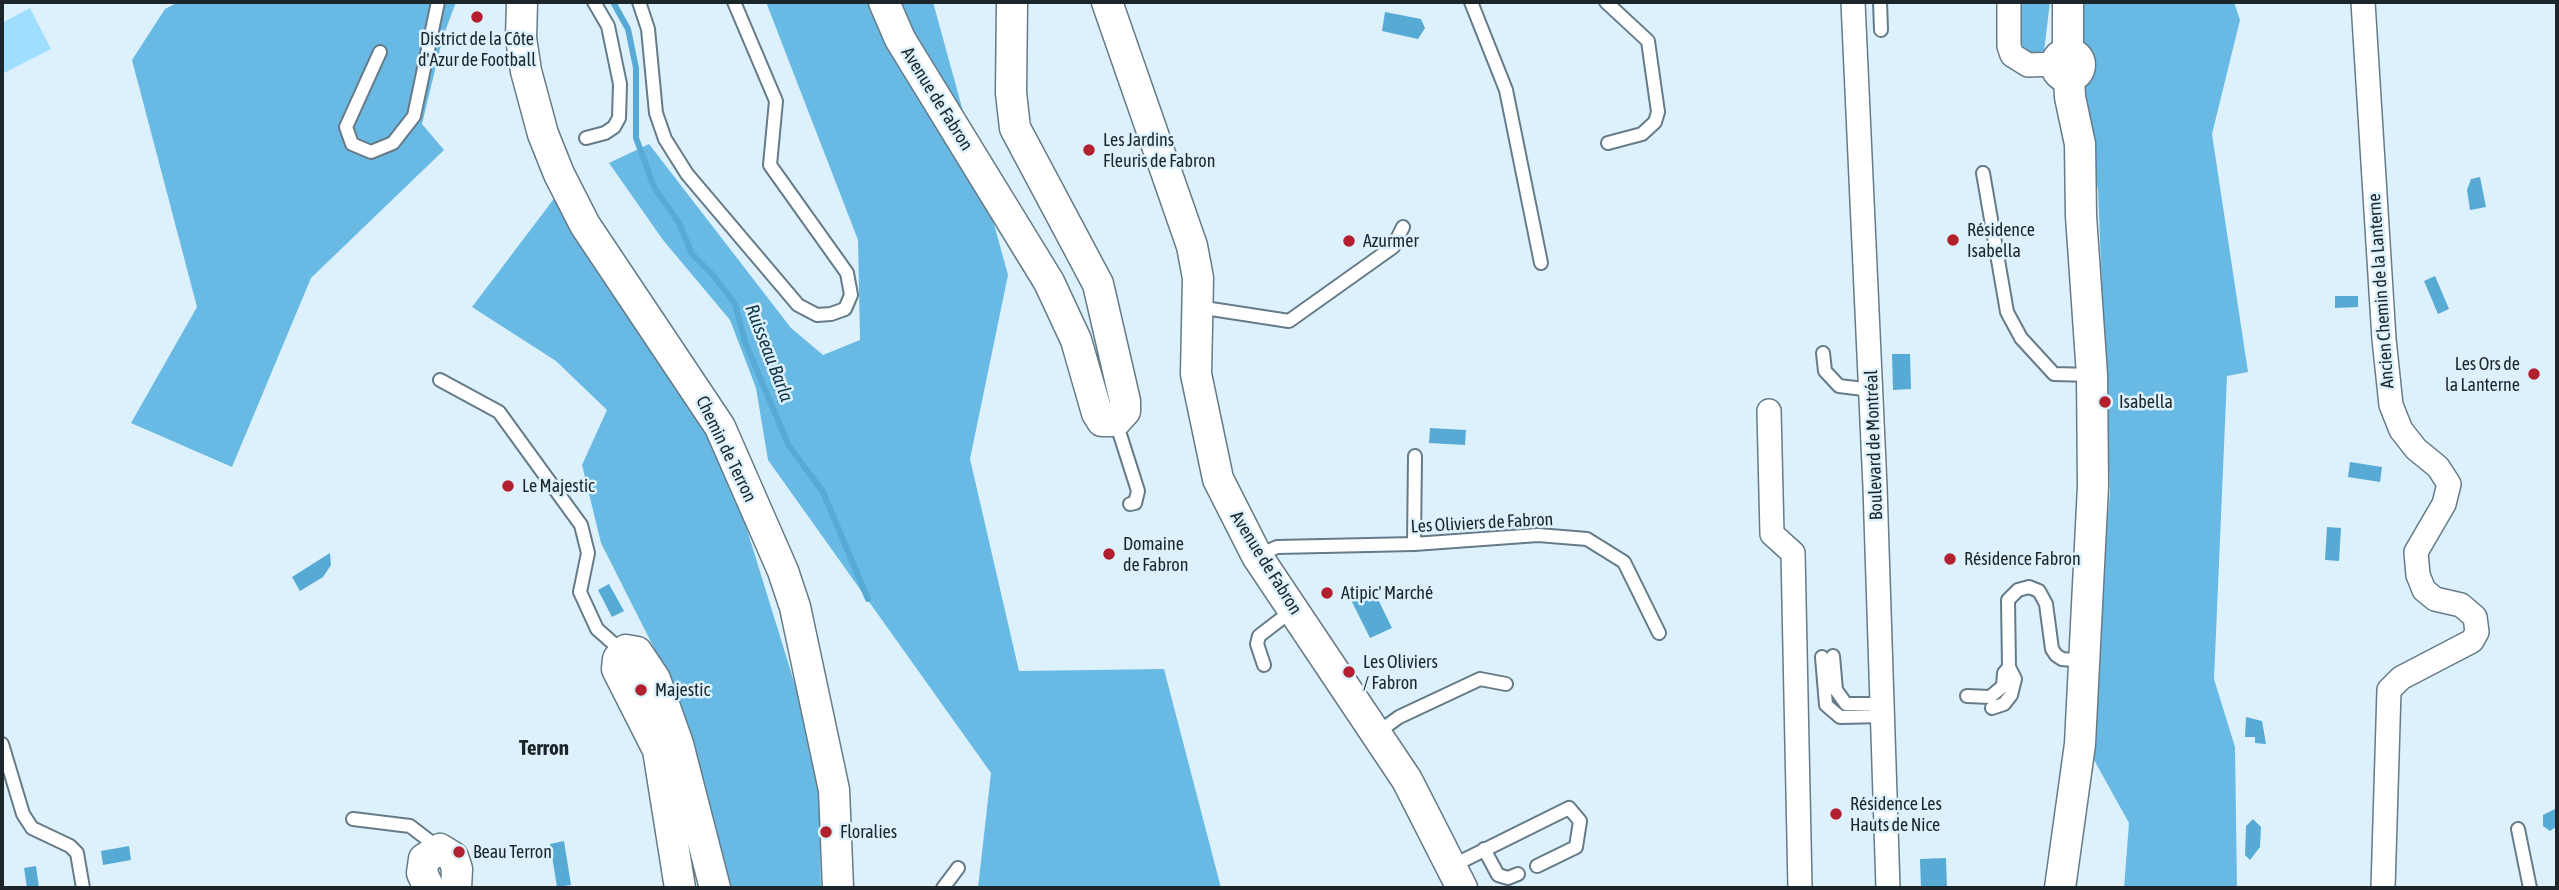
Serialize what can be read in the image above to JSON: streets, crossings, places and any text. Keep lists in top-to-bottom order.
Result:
{
  "streets": {
    "street": [
      "Avenue de Fabron",
      "Ancien Chemin de la Lanterne",
      "Boulevard de Montréal",
      "Chemin de Terron"
    ],
    "lane": ["Les Oliviers de Fabron"]
  },
  "crossings": [
    ["Avenue de Fabron", "Les Oliviers de Fabron"]
  ],
  "districts": ["Terron"],
  "water": ["Ruisseau Barla"],
  "places": [
    "District de la Côte d'Azur de Football",
    "Les Jardins Fleuris de Fabron",
    "Résidence Isabella",
    "Azurmer",
    "Les Ors de la Lanterne",
    "Isabella",
    "Le Majestic",
    "Domaine de Fabron",
    "Résidence Fabron",
    "Atipic' Marché",
    "Les Oliviers / Fabron",
    "Majestic",
    "Résidence Les Hauts de Nice",
    "Floralies",
    "Beau Terron"
  ]
}
